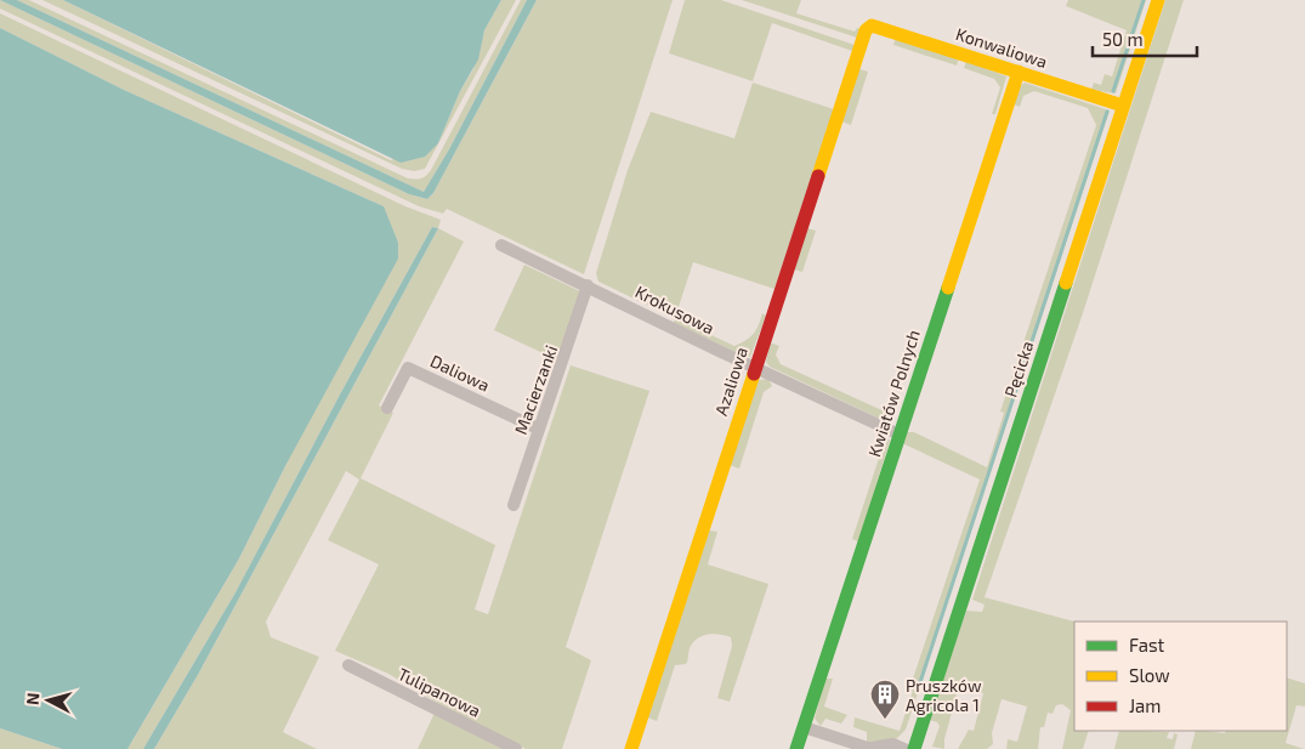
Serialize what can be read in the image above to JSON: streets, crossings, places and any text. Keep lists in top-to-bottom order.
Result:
{
  "streets": {
    "street": [
      "Konwaliowa",
      "Krokusowa",
      "Pęcicka",
      "Daliowa",
      "Azaliowa",
      "Macierzanki",
      "Kwiatów Polnych",
      "Tulipanowa"
    ]
  },
  "crossings": [
    ["Konwaliowa", "Pęcicka"],
    ["Konwaliowa", "Azaliowa"],
    ["Konwaliowa", "Kwiatów Polnych"],
    ["Krokusowa", "Azaliowa"],
    ["Krokusowa", "Macierzanki"],
    ["Krokusowa", "Kwiatów Polnych"],
    ["Daliowa", "Macierzanki"]
  ],
  "places": {
    "building": ["Pruszków Agricola 1"]
  },
  "legend": ["Fast", "Slow", "Jam"],
  "scale_bar": "50 m",
  "north": "left"
}
